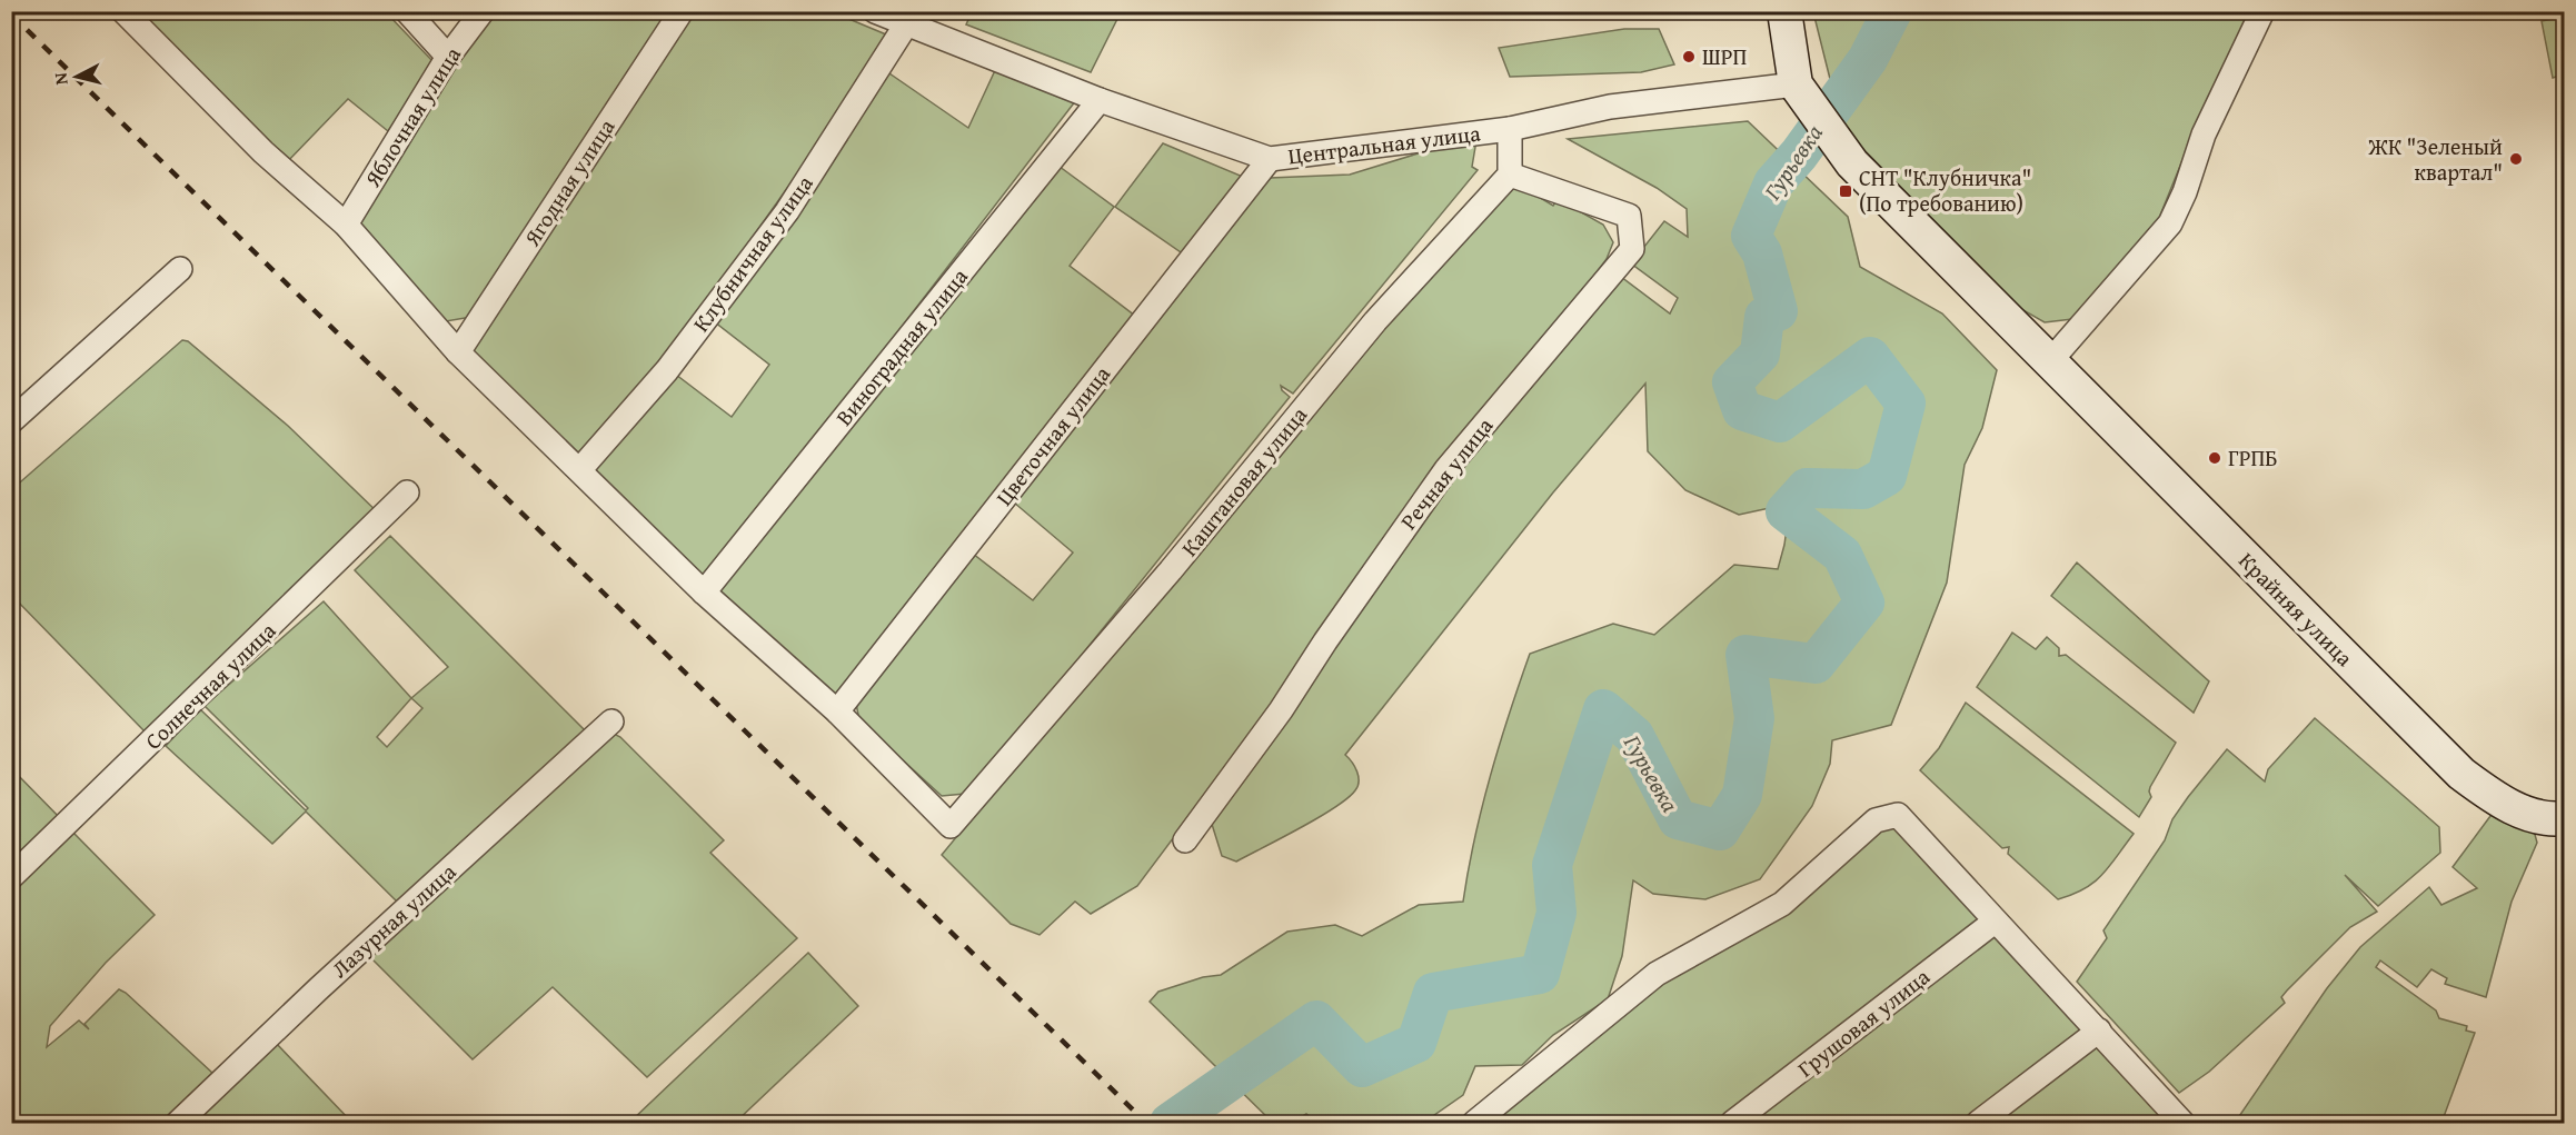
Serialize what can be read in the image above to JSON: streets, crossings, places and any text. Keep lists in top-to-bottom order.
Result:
{
  "streets": {
    "main road": ["Крайняя улица"],
    "street": [
      "Яблочная улица",
      "Центральная улица",
      "Ягодная улица",
      "Клубничная улица",
      "Виноградная улица",
      "Цветочная улица",
      "Речная улица",
      "Каштановая улица",
      "Солнечная улица",
      "Лазурная улица",
      "Грушовая улица"
    ]
  },
  "crossings": [
    ["Центральная улица", "Клубничная улица"],
    ["Центральная улица", "Виноградная улица"],
    ["Центральная улица", "Цветочная улица"],
    ["Центральная улица", "Крайняя улица"],
    ["Цветочная улица", "Каштановая улица"],
    ["Речная улица", "Каштановая улица"]
  ],
  "water": ["Гурьевка"],
  "places": {
    "other": ["ШРП", "ЖК \"Зеленый квартал\"", "ГРПБ"],
    "transit": ["СНТ \"Клубничка\" (По требованию)"]
  },
  "north": "left"
}
